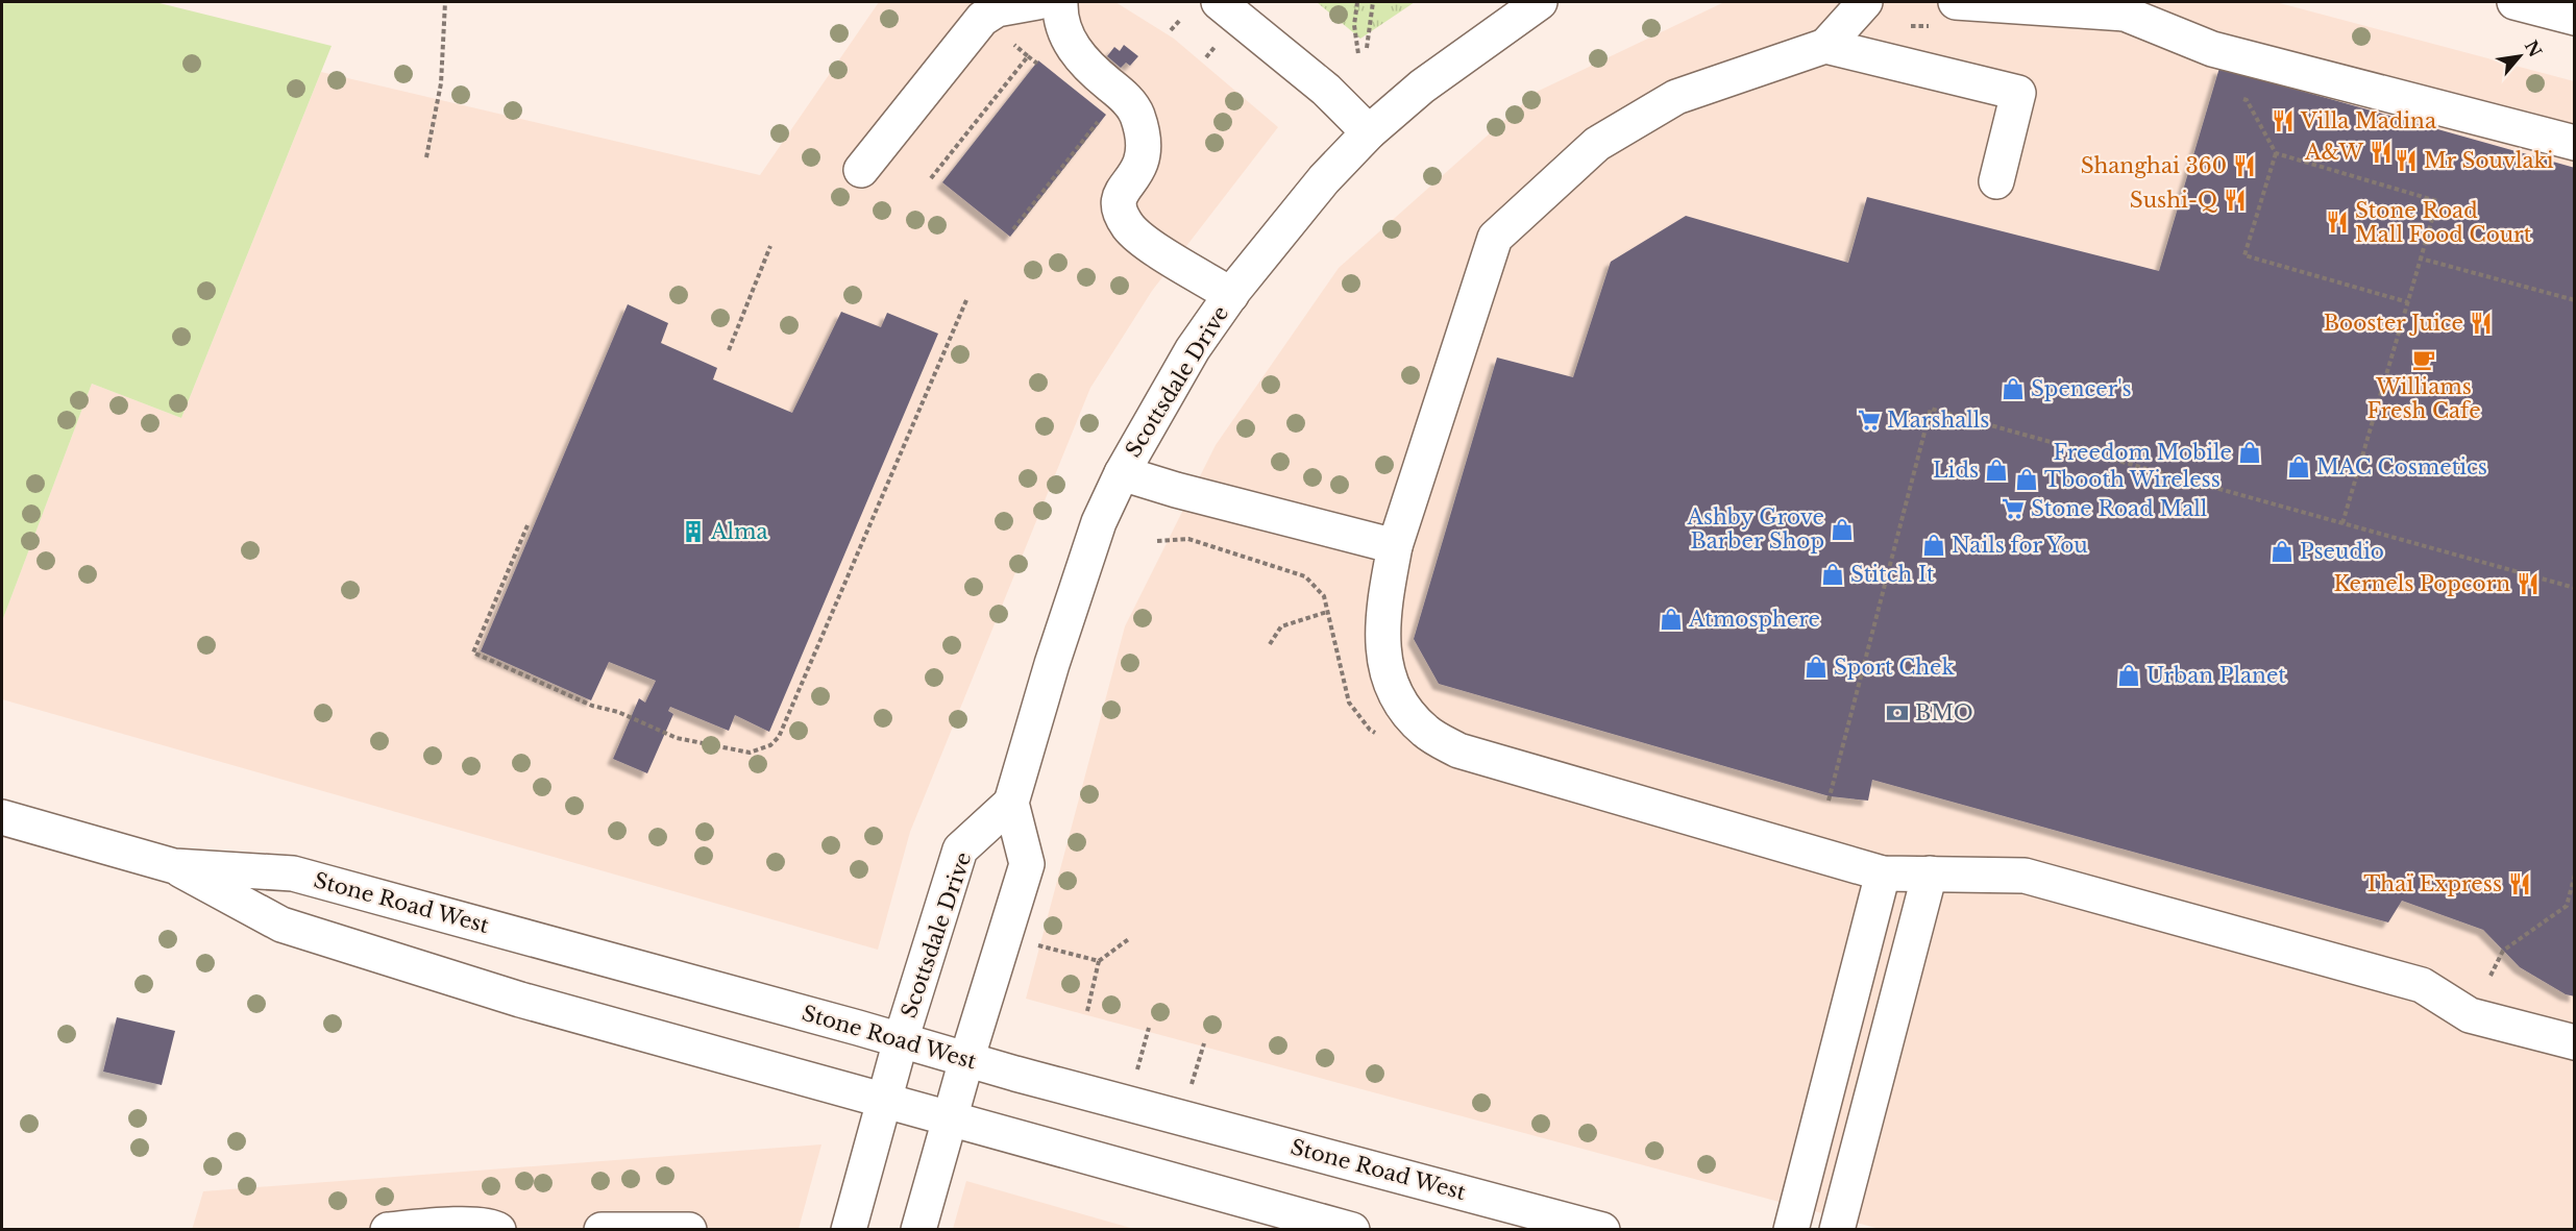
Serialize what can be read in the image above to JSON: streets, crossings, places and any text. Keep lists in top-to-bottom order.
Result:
{
  "streets": {
    "main road": ["Scottsdale Drive", "Stone Road West"]
  },
  "crossings": [
    ["Scottsdale Drive", "Stone Road West"]
  ],
  "places": {
    "restaurant": [
      "Villa Madina",
      "A&W",
      "Mr Souvlaki",
      "Shanghai 360",
      "Sushi-Q",
      "Stone Road Mall Food Court",
      "Booster Juice",
      "Kernels Popcorn",
      "Thaï Express"
    ],
    "cafe": ["Williams Fresh Cafe"],
    "shop": [
      "Spencer's",
      "Freedom Mobile",
      "MAC Cosmetics",
      "Lids",
      "Tbooth Wireless",
      "Ashby Grove Barber Shop",
      "Nails for You",
      "Pseudio",
      "Stitch It",
      "Atmosphere",
      "Sport Chek",
      "Urban Planet"
    ],
    "supermarket": ["Marshalls", "Stone Road Mall"],
    "building": ["Alma"],
    "bank": ["BMO"]
  },
  "north": "top right"
}
